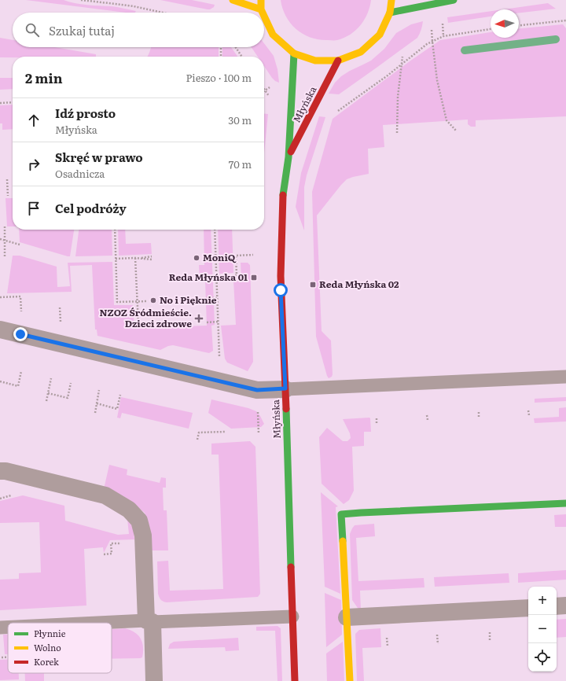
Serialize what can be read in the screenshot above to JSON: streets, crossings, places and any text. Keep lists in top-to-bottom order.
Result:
{
  "streets": {
    "street": ["Młyńska"]
  },
  "places": {
    "other": ["MoniQ", "No i Pięknie"],
    "transit": ["Reda Młyńska 01", "Reda Młyńska 02"],
    "health": ["NZOZ Śródmieście. Dzieci zdrowe"]
  },
  "legend": ["Płynnie", "Wolno", "Korek"],
  "north": "left",
  "page": {
    "search": "Szukaj tutaj",
    "heading": ["2 min", "Pieszo · 100 m"],
    "list": [
      ["Idź prosto", "Młyńska", "30 m"],
      ["Skręć w prawo", "Osadnicza", "70 m"],
      "Cel podróży"
    ],
    "map_buttons": ["+", "−"]
  }
}
